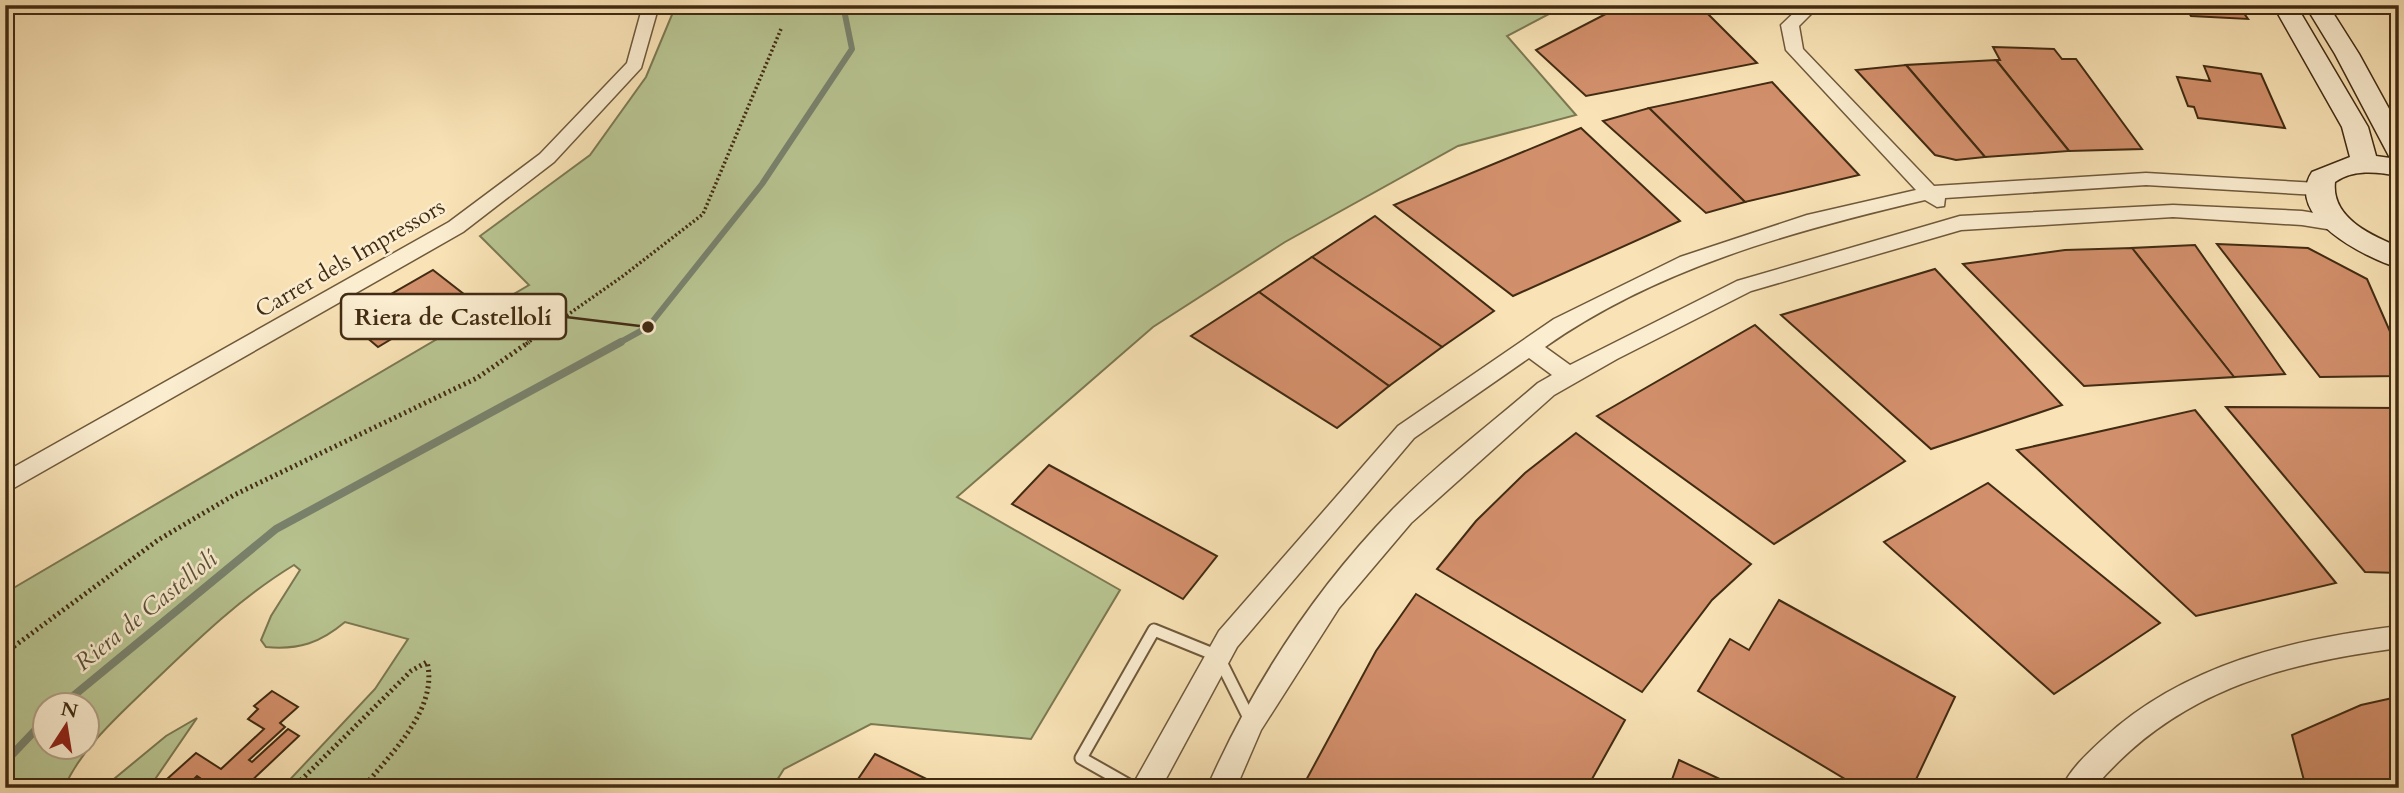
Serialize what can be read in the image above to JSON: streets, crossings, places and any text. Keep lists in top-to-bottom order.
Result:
{
  "streets": {
    "street": ["Carrer dels Impressors"]
  },
  "water": ["Riera de Castellolí"],
  "places": ["Riera de Castellolí"],
  "north": "top"
}
